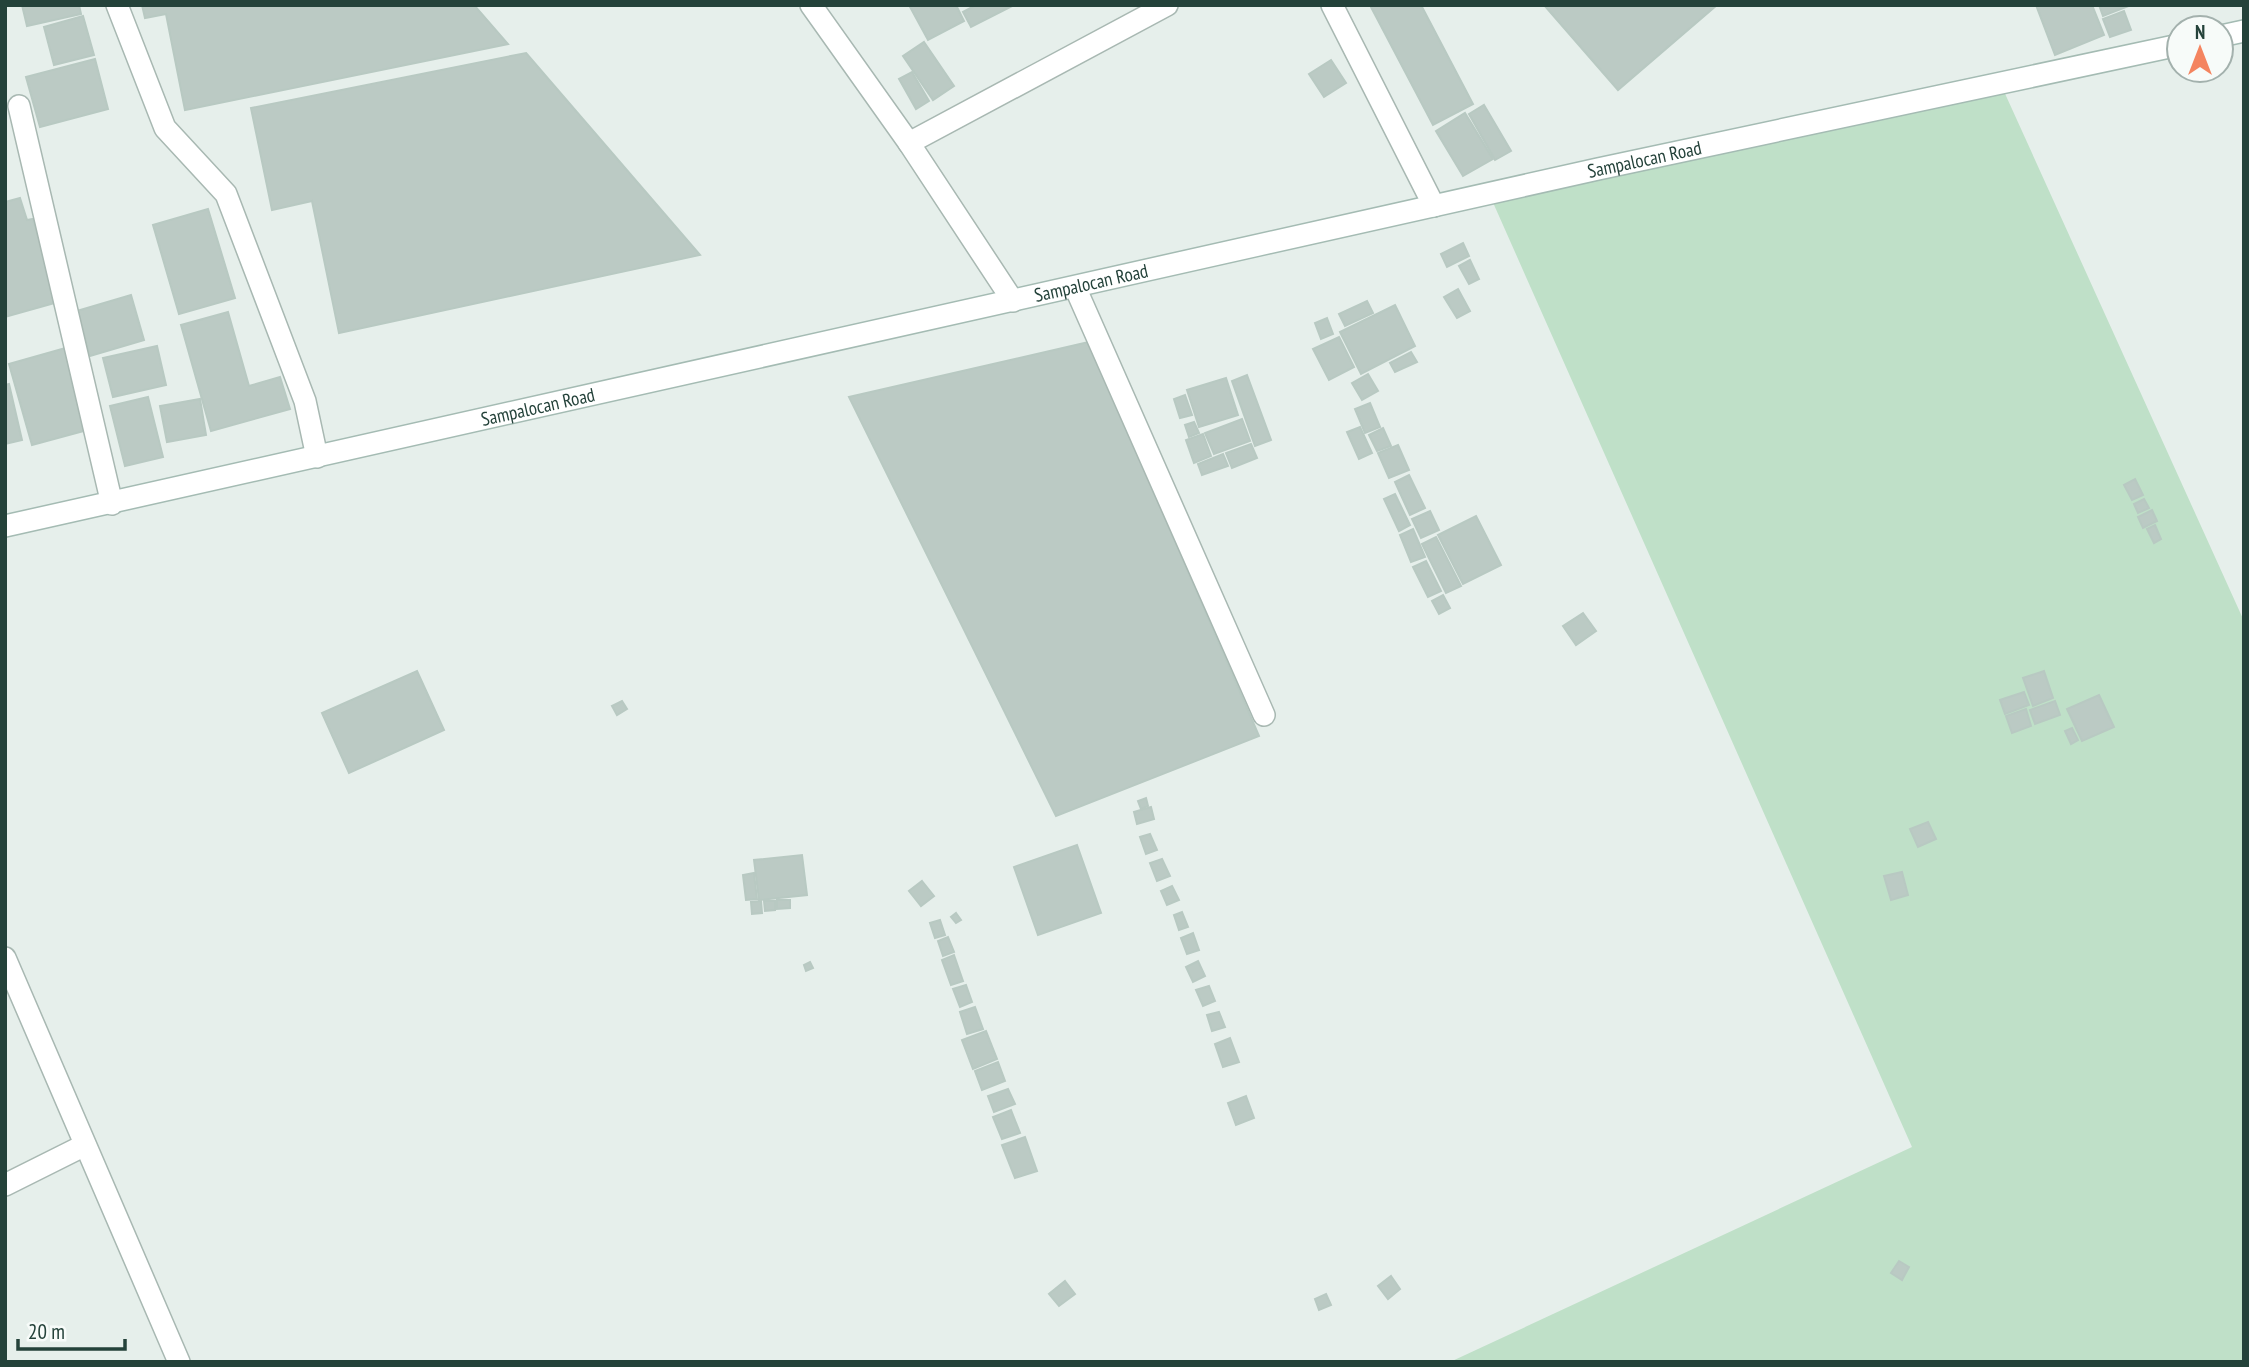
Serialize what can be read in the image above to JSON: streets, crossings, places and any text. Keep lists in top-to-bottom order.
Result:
{
  "streets": {
    "main road": ["Sampalocan Road"]
  },
  "scale_bar": "20 m",
  "north": "top"
}
